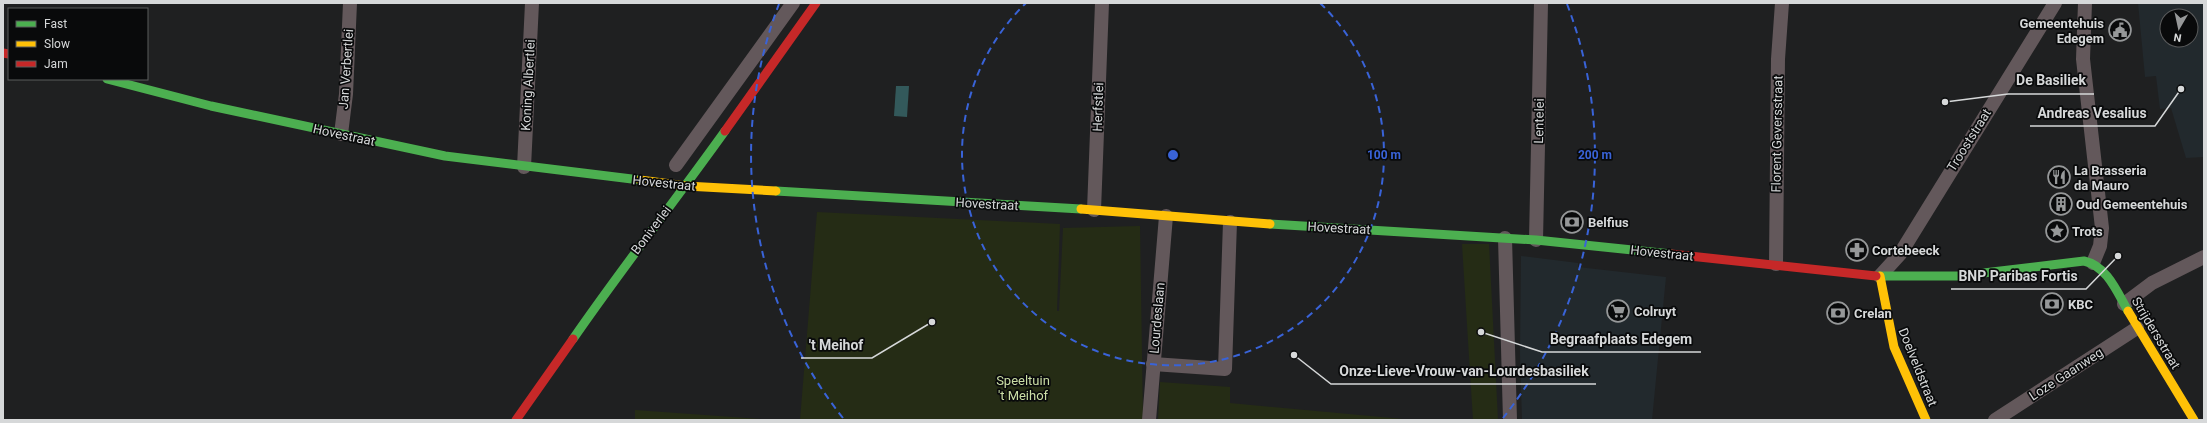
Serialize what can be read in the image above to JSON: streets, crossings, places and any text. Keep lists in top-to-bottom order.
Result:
{
  "streets": {
    "street": [
      "Jan Verbertlei",
      "Koning Albertlei",
      "Herfstlei",
      "Lentelei",
      "Florent Geversstraat",
      "Hovestraat",
      "Trooststraat",
      "Boniverlei",
      "Lourdeslaan",
      "Strijdersstraat",
      "Doelveldstraat",
      "Loze Gaanweg"
    ]
  },
  "crossings": [
    ["Jan Verbertlei", "Hovestraat"],
    ["Koning Albertlei", "Hovestraat"],
    ["Herfstlei", "Hovestraat"],
    ["Lentelei", "Hovestraat"],
    ["Florent Geversstraat", "Hovestraat"],
    ["Hovestraat", "Trooststraat"],
    ["Hovestraat", "Boniverlei"],
    ["Hovestraat", "Lourdeslaan"],
    ["Hovestraat", "Strijdersstraat"],
    ["Hovestraat", "Doelveldstraat"],
    ["Trooststraat", "Doelveldstraat"],
    ["Strijdersstraat", "Loze Gaanweg"]
  ],
  "parks": ["Speeltuin 't Meihof"],
  "places": {
    "public building": ["Gemeentehuis Edegem"],
    "other": [
      "Andreas Vesalius",
      "De Basiliek",
      "BNP Paribas Fortis",
      "'t Meihof",
      "Begraafplaats Edegem",
      "Onze-Lieve-Vrouw-van-Lourdesbasiliek"
    ],
    "restaurant": ["La Brasseria da Mauro"],
    "building": ["Oud Gemeentehuis"],
    "bank": ["Belfius", "KBC", "Crelan"],
    "place": ["Trots"],
    "pharmacy": ["Cortebeeck"],
    "supermarket": ["Colruyt"]
  },
  "legend": ["Fast", "Slow", "Jam"],
  "north": "bottom",
  "rings": ["100 m", "200 m"]
}
